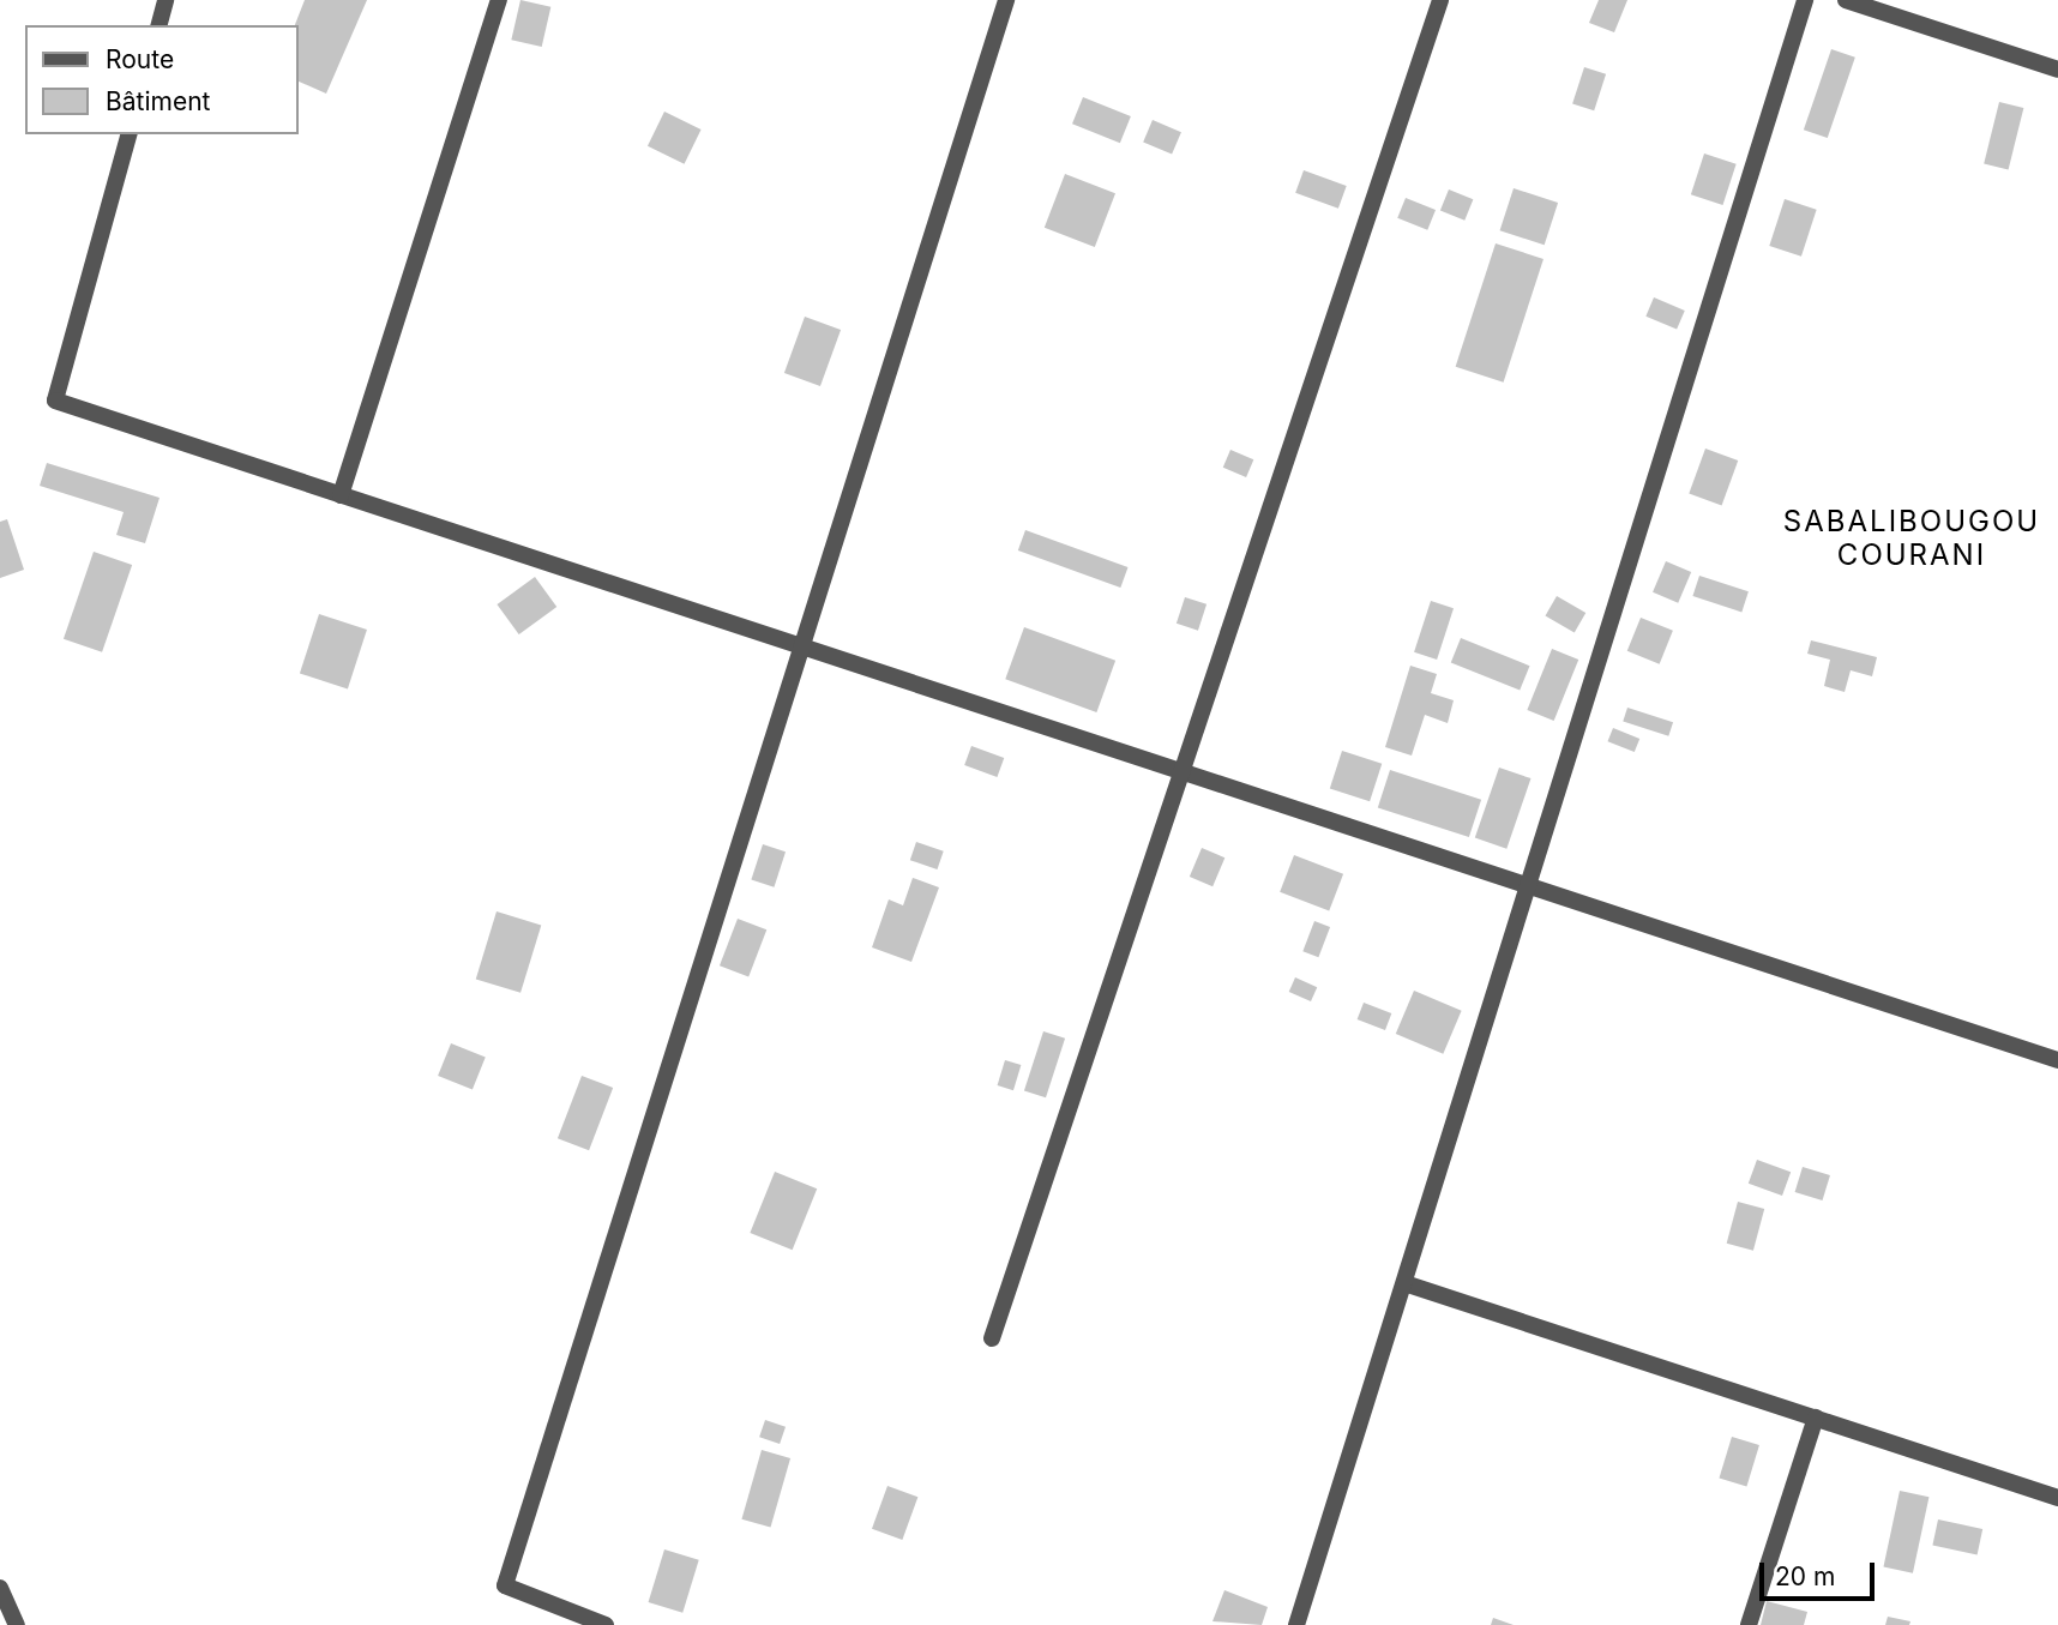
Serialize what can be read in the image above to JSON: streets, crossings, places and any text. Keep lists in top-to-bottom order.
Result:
{
  "districts": ["SABALIBOUGOU COURANI"],
  "legend": ["Route", "Bâtiment"],
  "scale_bar": "20 m"
}
